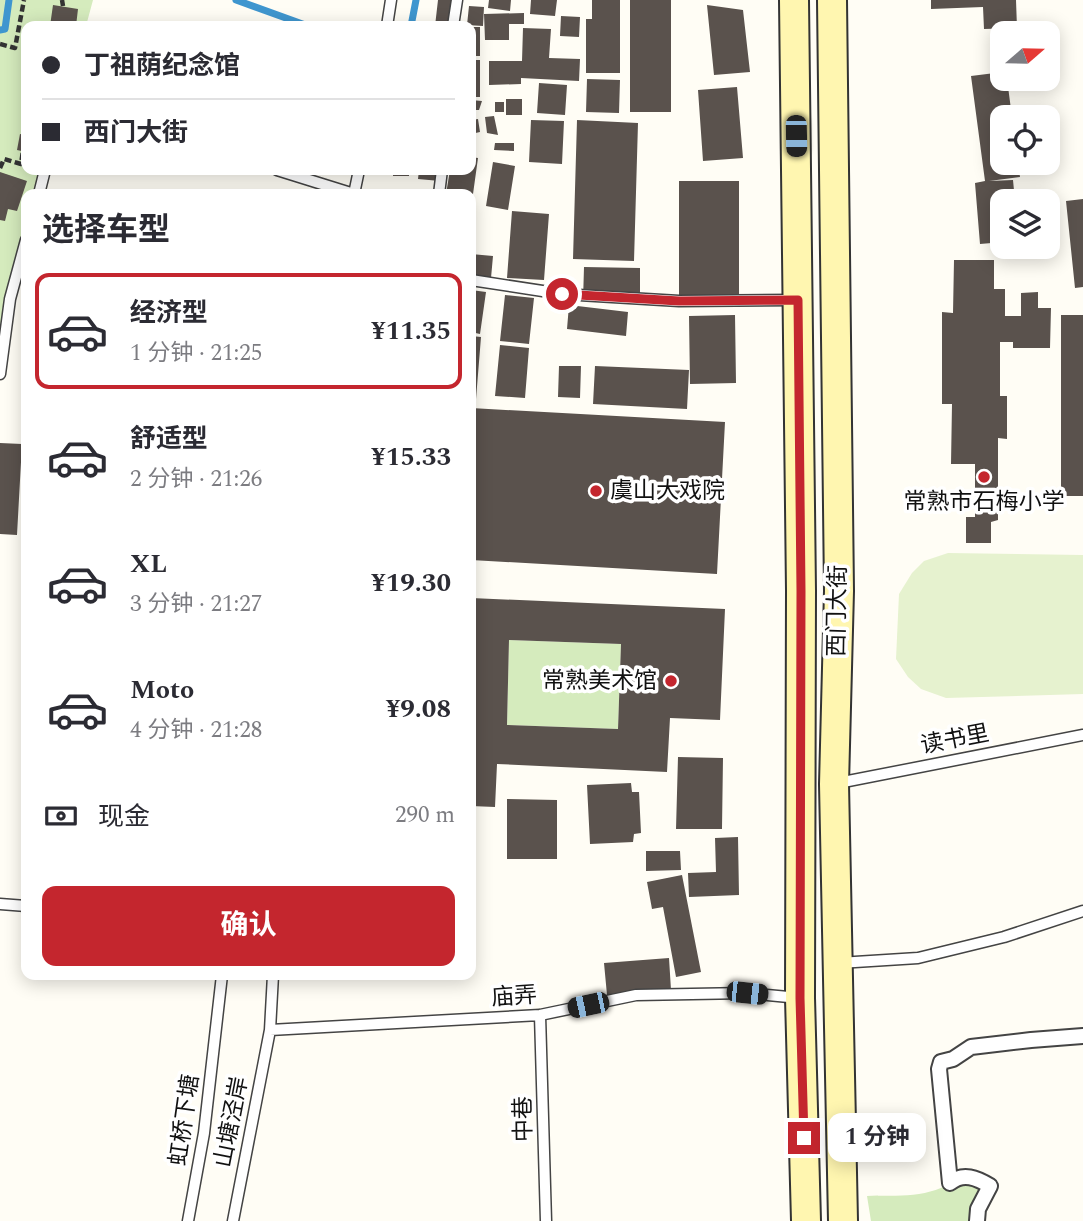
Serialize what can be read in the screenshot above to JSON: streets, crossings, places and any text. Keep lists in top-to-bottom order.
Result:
{
  "streets": {
    "main road": ["西门大街"],
    "lane": [
      "读书里",
      "庙弄",
      "中巷",
      "虹桥下塘",
      "山塘泾岸"
    ]
  },
  "crossings": [
    ["西门大街", "读书里"],
    ["西门大街", "庙弄"],
    ["庙弄", "中巷"],
    ["庙弄", "山塘泾岸"]
  ],
  "places": ["常熟市石梅小学", "虞山大戏院", "常熟美术馆"],
  "north": "right",
  "page": {
    "banner": ["丁祖荫纪念馆", "西门大街"],
    "heading": "选择车型",
    "list": [
      {
        "name": "经济型",
        "note": "1 分钟 · 21:25",
        "value": "¥11.35"
      },
      {
        "name": "舒适型",
        "note": "2 分钟 · 21:26",
        "value": "¥15.33"
      },
      {
        "name": "XL",
        "note": "3 分钟 · 21:27",
        "value": "¥19.30"
      },
      {
        "name": "Moto",
        "note": "4 分钟 · 21:28",
        "value": "¥9.08"
      }
    ],
    "pay": ["现金", "290 m"],
    "buttons": "确认",
    "bubble": "1 分钟"
  }
}
